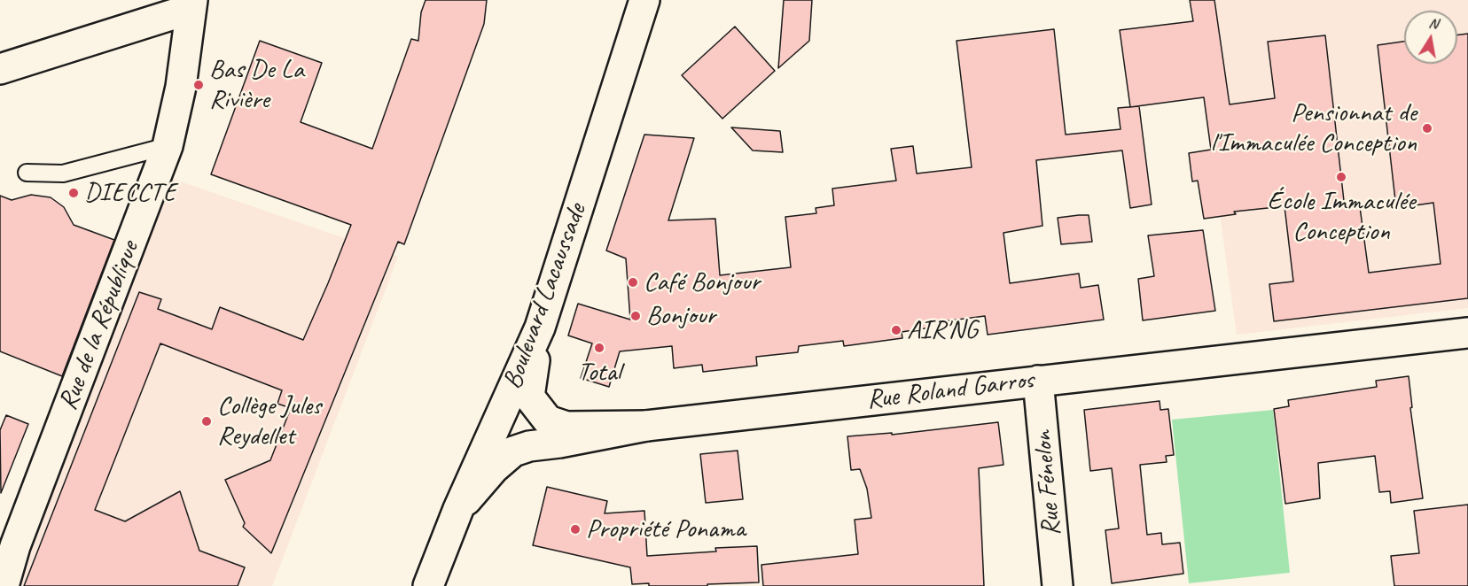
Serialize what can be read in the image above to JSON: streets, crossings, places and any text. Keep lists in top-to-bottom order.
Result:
{
  "streets": {
    "street": [
      "Boulevard Lacaussade",
      "Rue de la République",
      "Rue Roland Garros",
      "Rue Fénelon"
    ]
  },
  "crossings": [
    ["Boulevard Lacaussade", "Rue Roland Garros"],
    ["Rue Roland Garros", "Rue Fénelon"]
  ],
  "places": [
    "Bas De La Rivière",
    "Pensionnat de l'Immaculée Conception",
    "École Immaculée Conception",
    "DIECCTE",
    "Café Bonjour",
    "Bonjour",
    "AIR'NG",
    "Total",
    "Collège Jules Reydellet",
    "Propriété Ponama"
  ],
  "north": "top"
}
